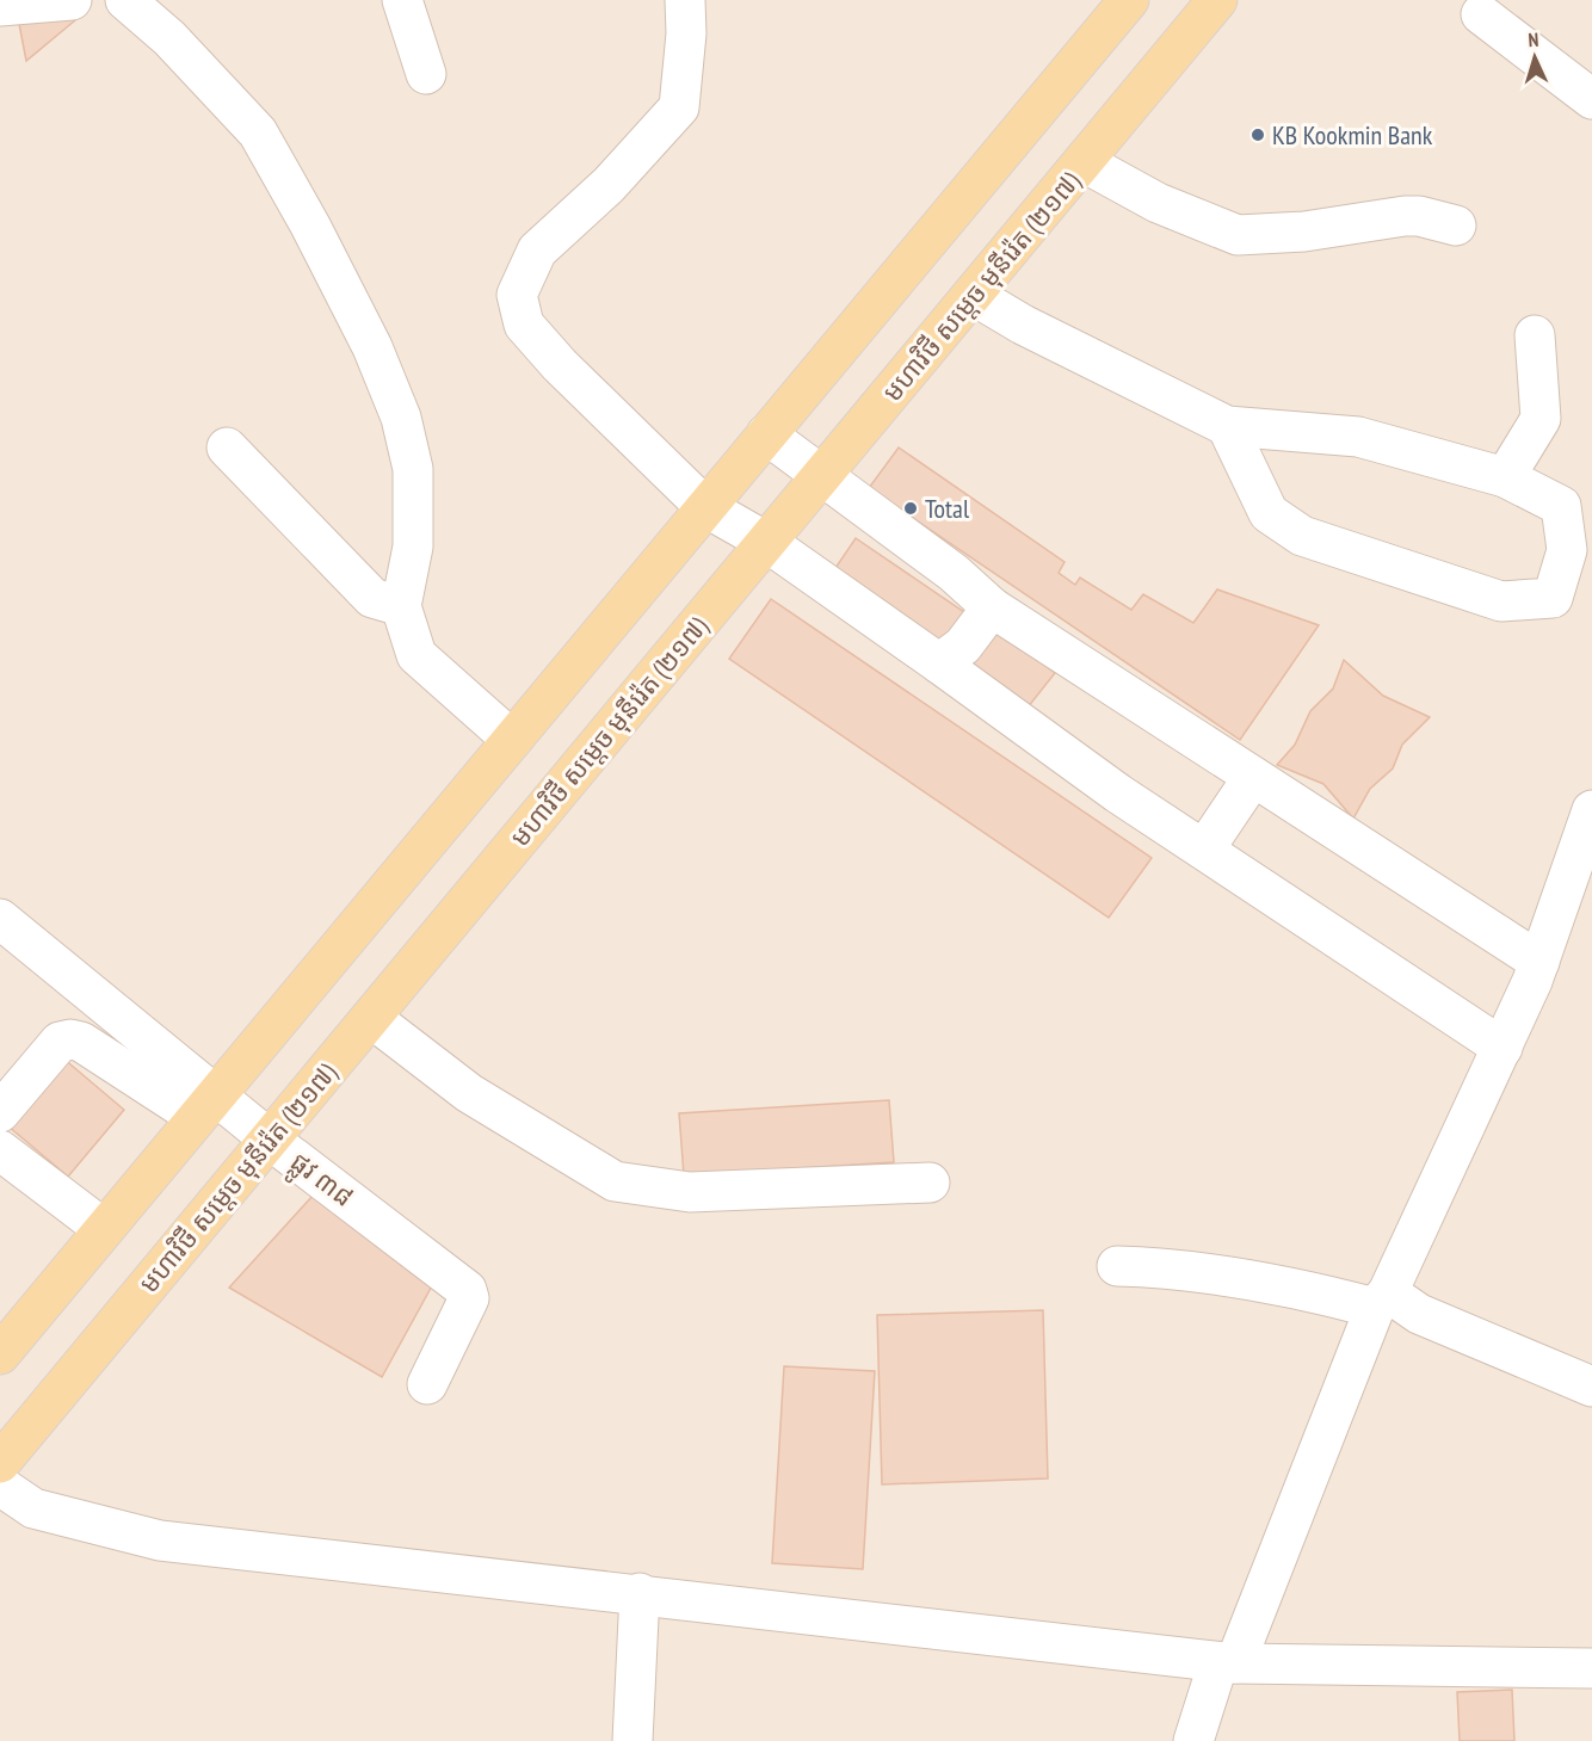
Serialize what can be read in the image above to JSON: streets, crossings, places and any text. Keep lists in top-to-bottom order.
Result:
{
  "streets": {
    "main road": ["មហាវិថី សម្តេច មុនីរ៉េត (២១៧)"],
    "street": ["ផ្លូវ ៣៨"]
  },
  "crossings": [
    ["មហាវិថី សម្តេច មុនីរ៉េត (២១៧)", "ផ្លូវ ៣៨"]
  ],
  "places": ["KB Kookmin Bank", "Total"],
  "north": "top"
}
